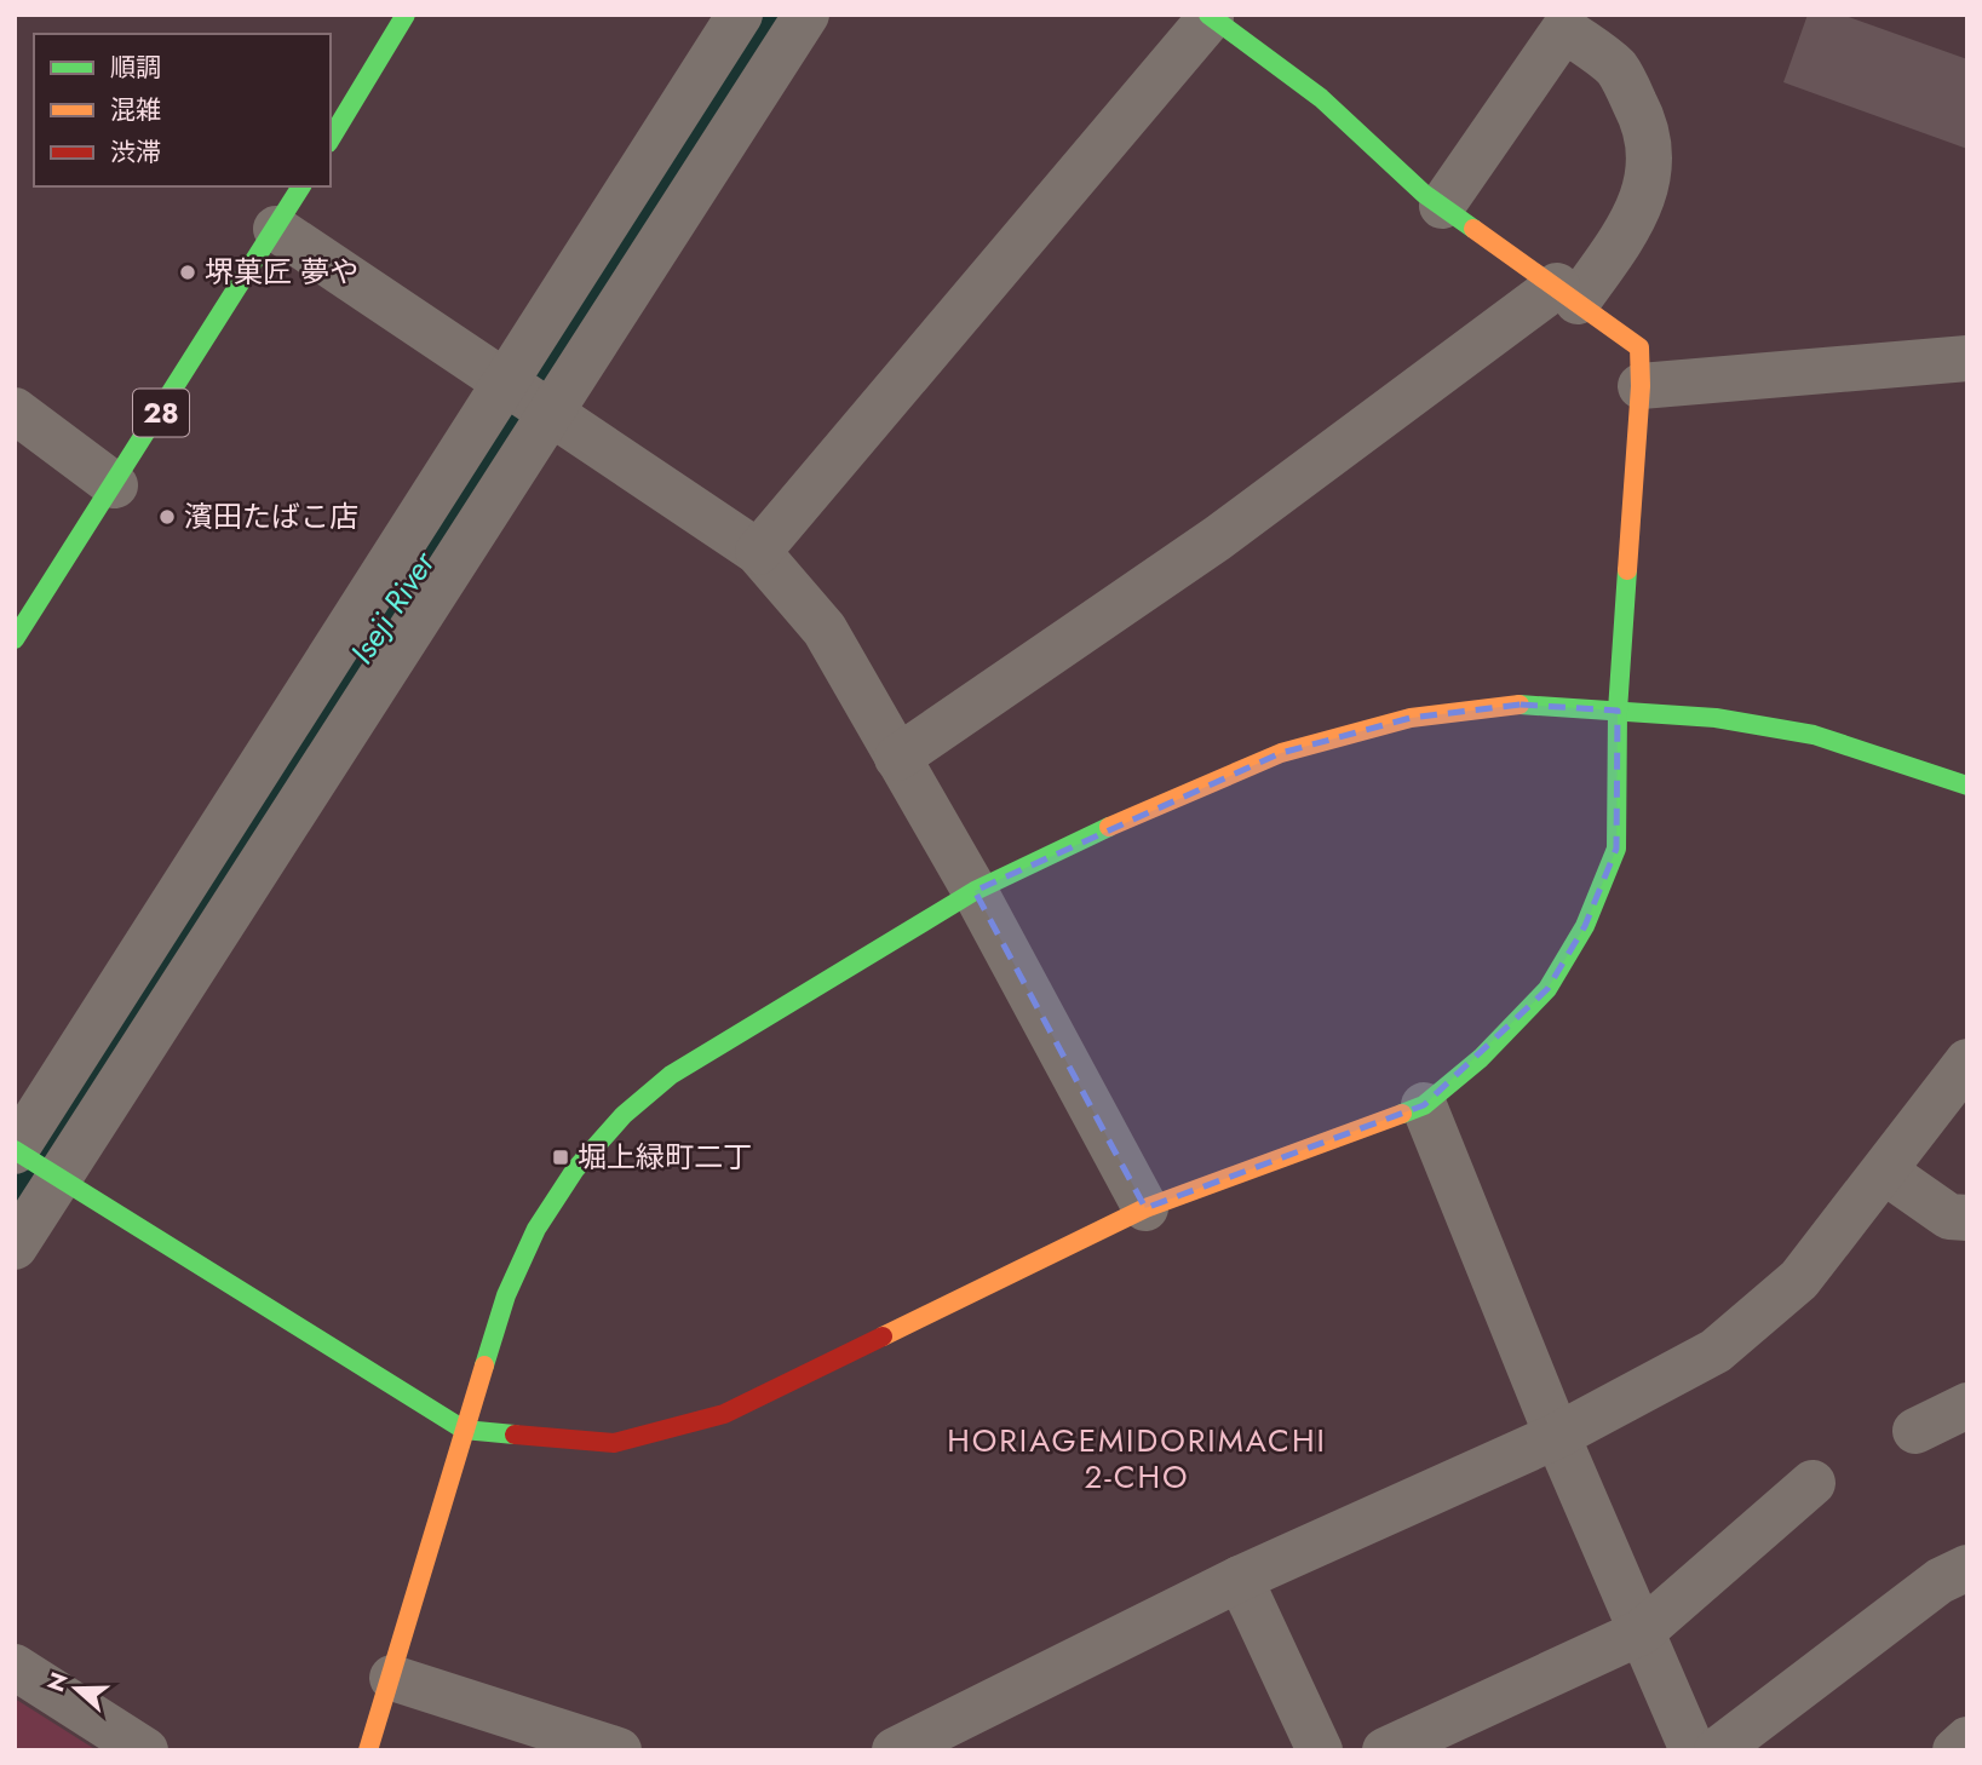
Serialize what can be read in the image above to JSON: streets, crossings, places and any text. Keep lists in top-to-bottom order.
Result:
{
  "streets": {
    "street": ["28"]
  },
  "districts": ["HORIAGEMIDORIMACHI 2-CHO"],
  "water": ["Iseji River"],
  "places": {
    "other": ["堺菓匠 夢や", "濱田たばこ店"],
    "transit": ["堀上緑町二丁"]
  },
  "legend": ["順調", "混雑", "渋滞"],
  "north": "left"
}
